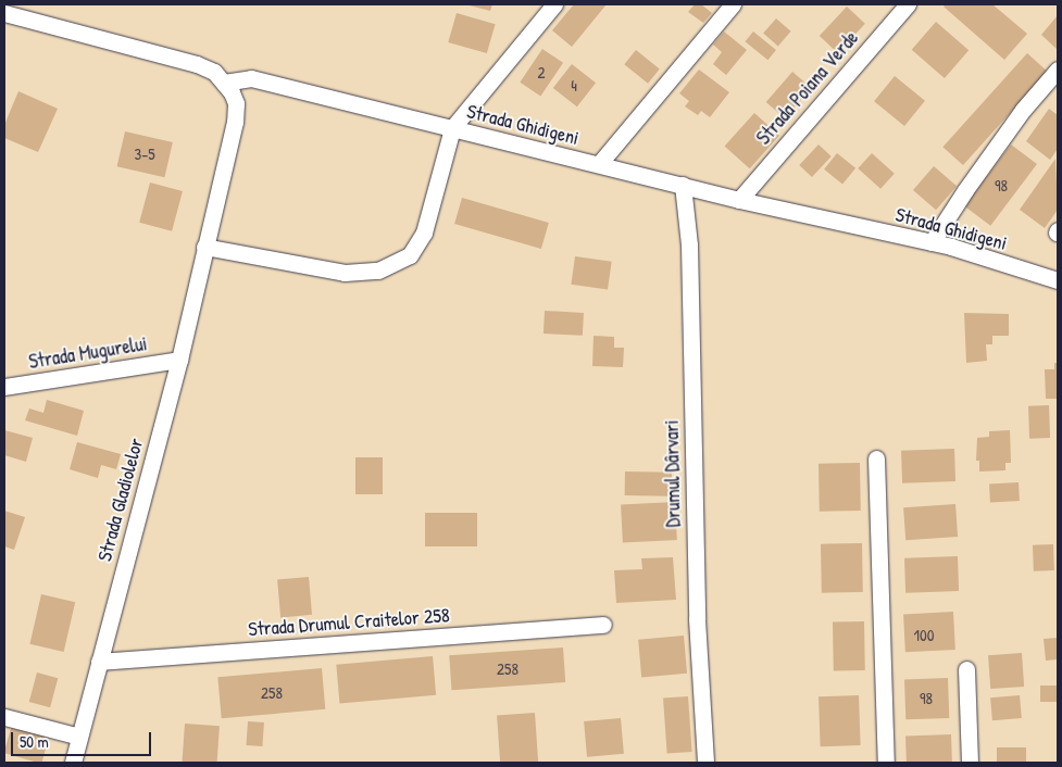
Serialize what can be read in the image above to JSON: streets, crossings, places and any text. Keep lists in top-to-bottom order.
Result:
{
  "streets": {
    "street": [
      "Strada Poiana Verde",
      "Strada Ghidigeni",
      "Strada Mugurelui",
      "Drumul Dârvari",
      "Strada Gladiolelor",
      "Strada Drumul Craitelor 258"
    ]
  },
  "crossings": [
    ["Strada Poiana Verde", "Strada Ghidigeni"],
    ["Strada Ghidigeni", "Drumul Dârvari"],
    ["Strada Ghidigeni", "Strada Gladiolelor"],
    ["Strada Mugurelui", "Strada Gladiolelor"],
    ["Strada Gladiolelor", "Strada Drumul Craitelor 258"]
  ],
  "house_numbers": [
    "2",
    "4",
    "3-5",
    "98",
    "100",
    "258",
    "258",
    "98"
  ],
  "scale_bar": "50 m"
}
